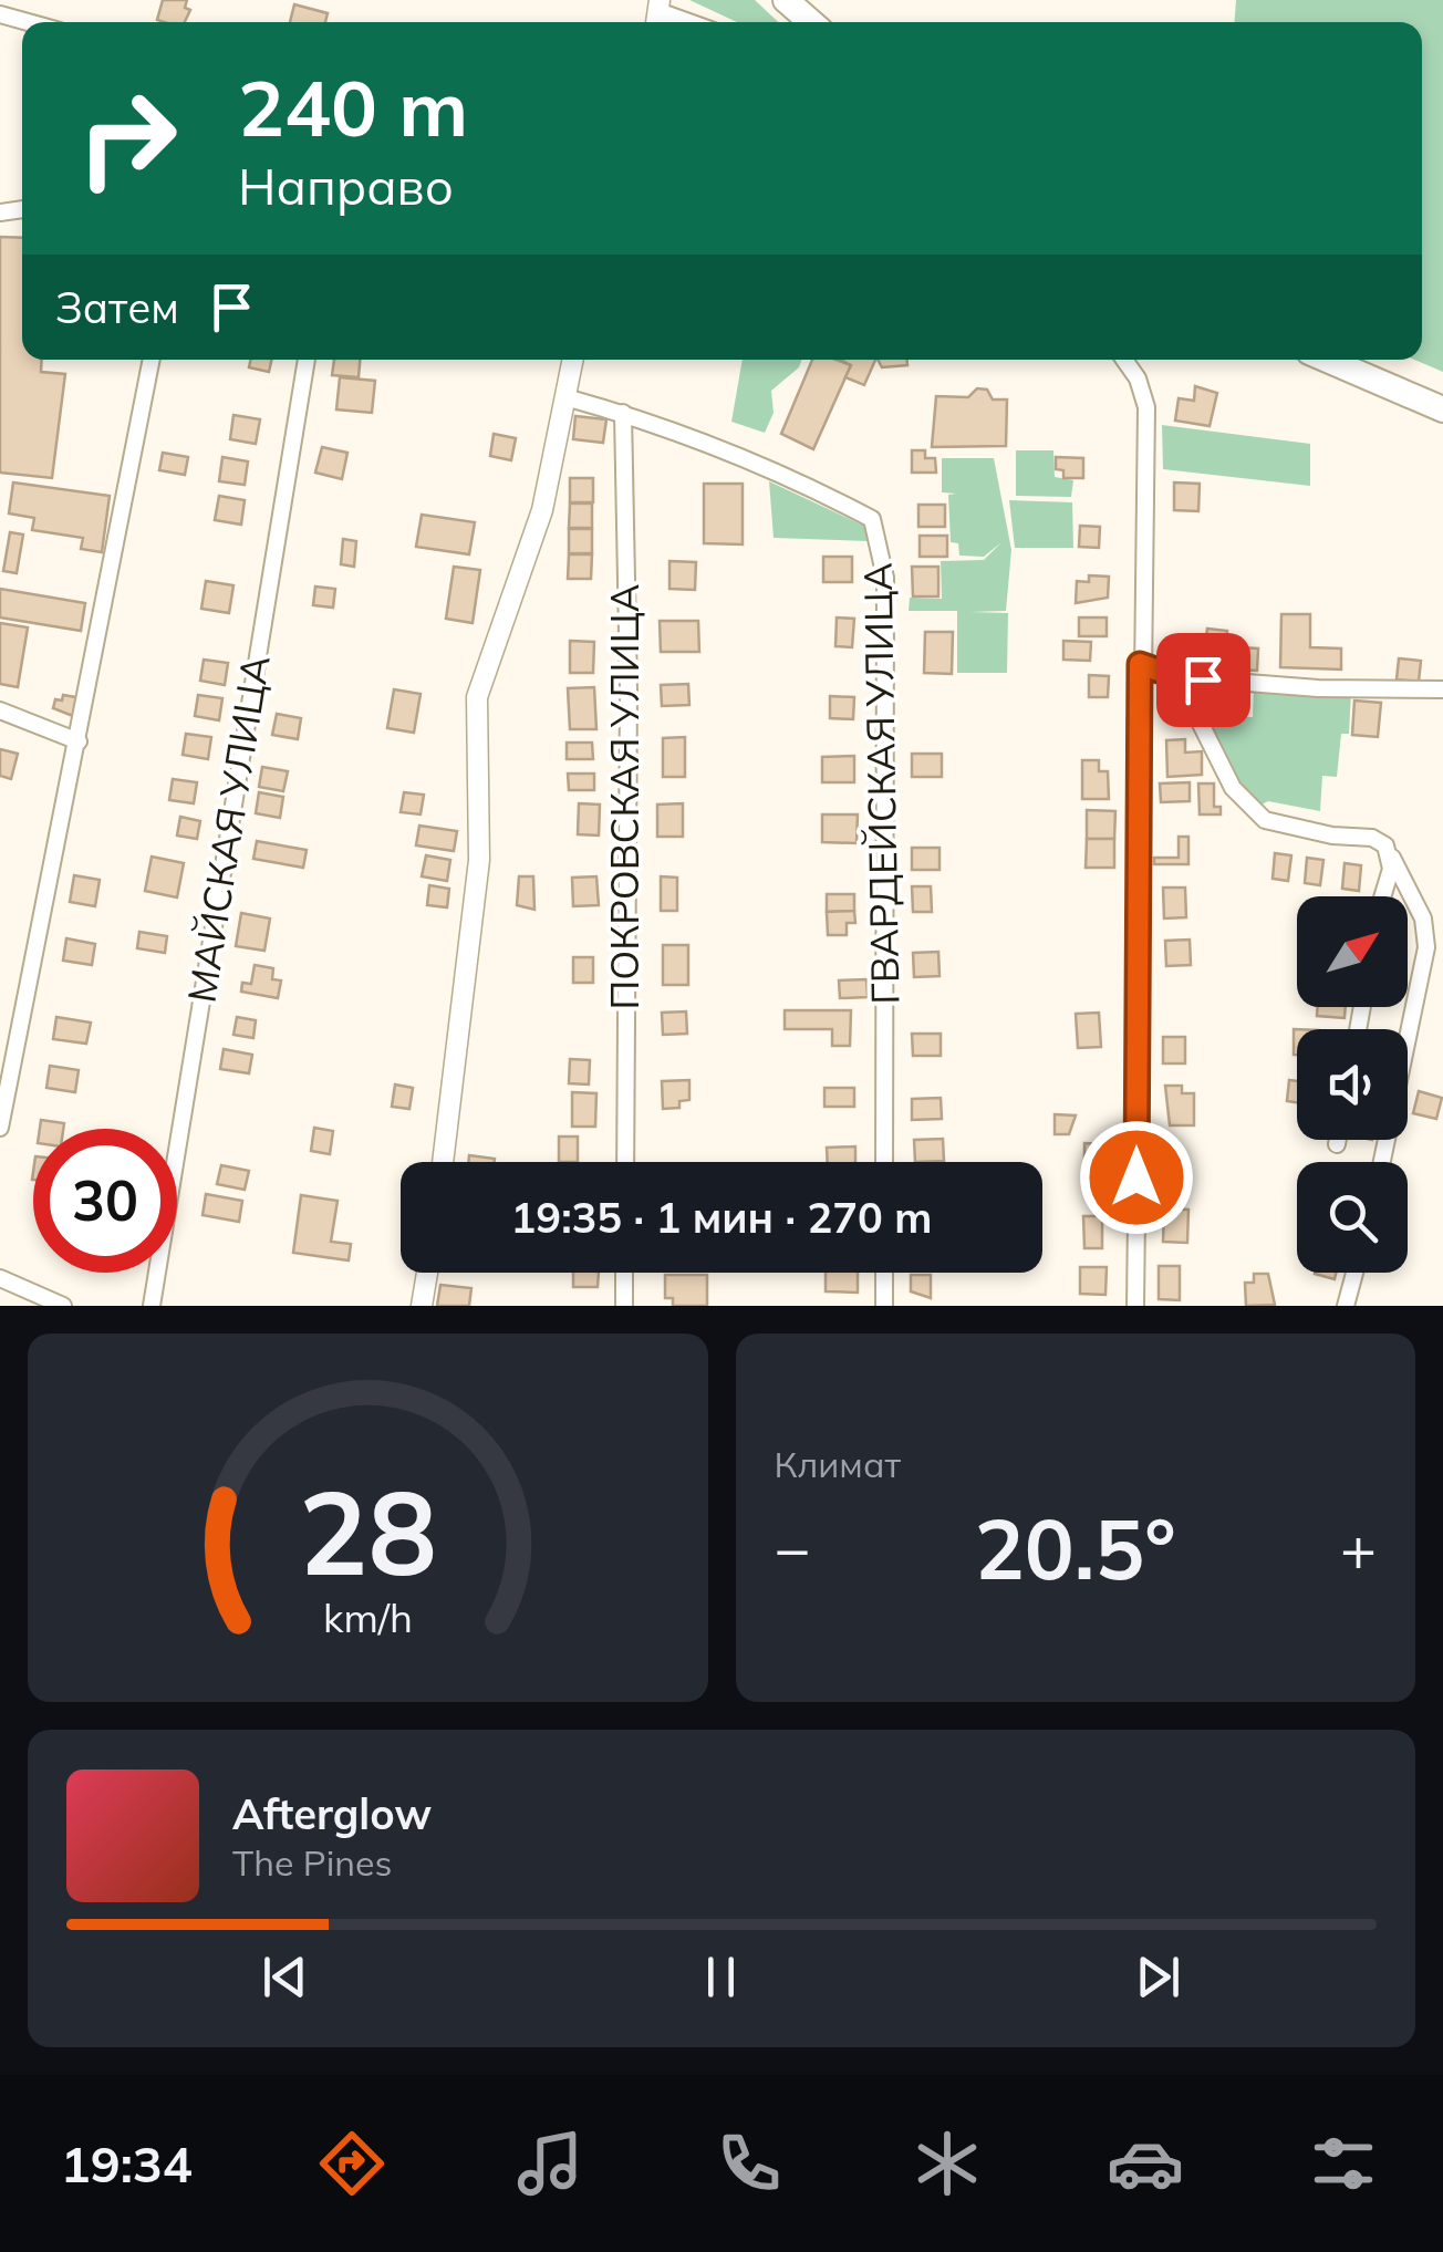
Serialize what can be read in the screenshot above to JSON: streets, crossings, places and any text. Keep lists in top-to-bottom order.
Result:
{
  "streets": {
    "street": ["ГВАРДЕЙСКАЯ УЛИЦА", "ПОКРОВСКАЯ УЛИЦА", "МАЙСКАЯ УЛИЦА"]
  },
  "crossings": [
    ["ГВАРДЕЙСКАЯ УЛИЦА", "ПОКРОВСКАЯ УЛИЦА"]
  ],
  "north": "top right",
  "page": {
    "turn": ["240 m", "Направо"],
    "then": "Затем",
    "limit": "30",
    "trip": "19:35 · 1 мин · 270 m",
    "tile": "Климат",
    "heat": ["−", "20.5°", "+"],
    "song": ["Afterglow", "The Pines"],
    "tabs": "19:34",
    "gauge": ["28", "km/h"]
  }
}
